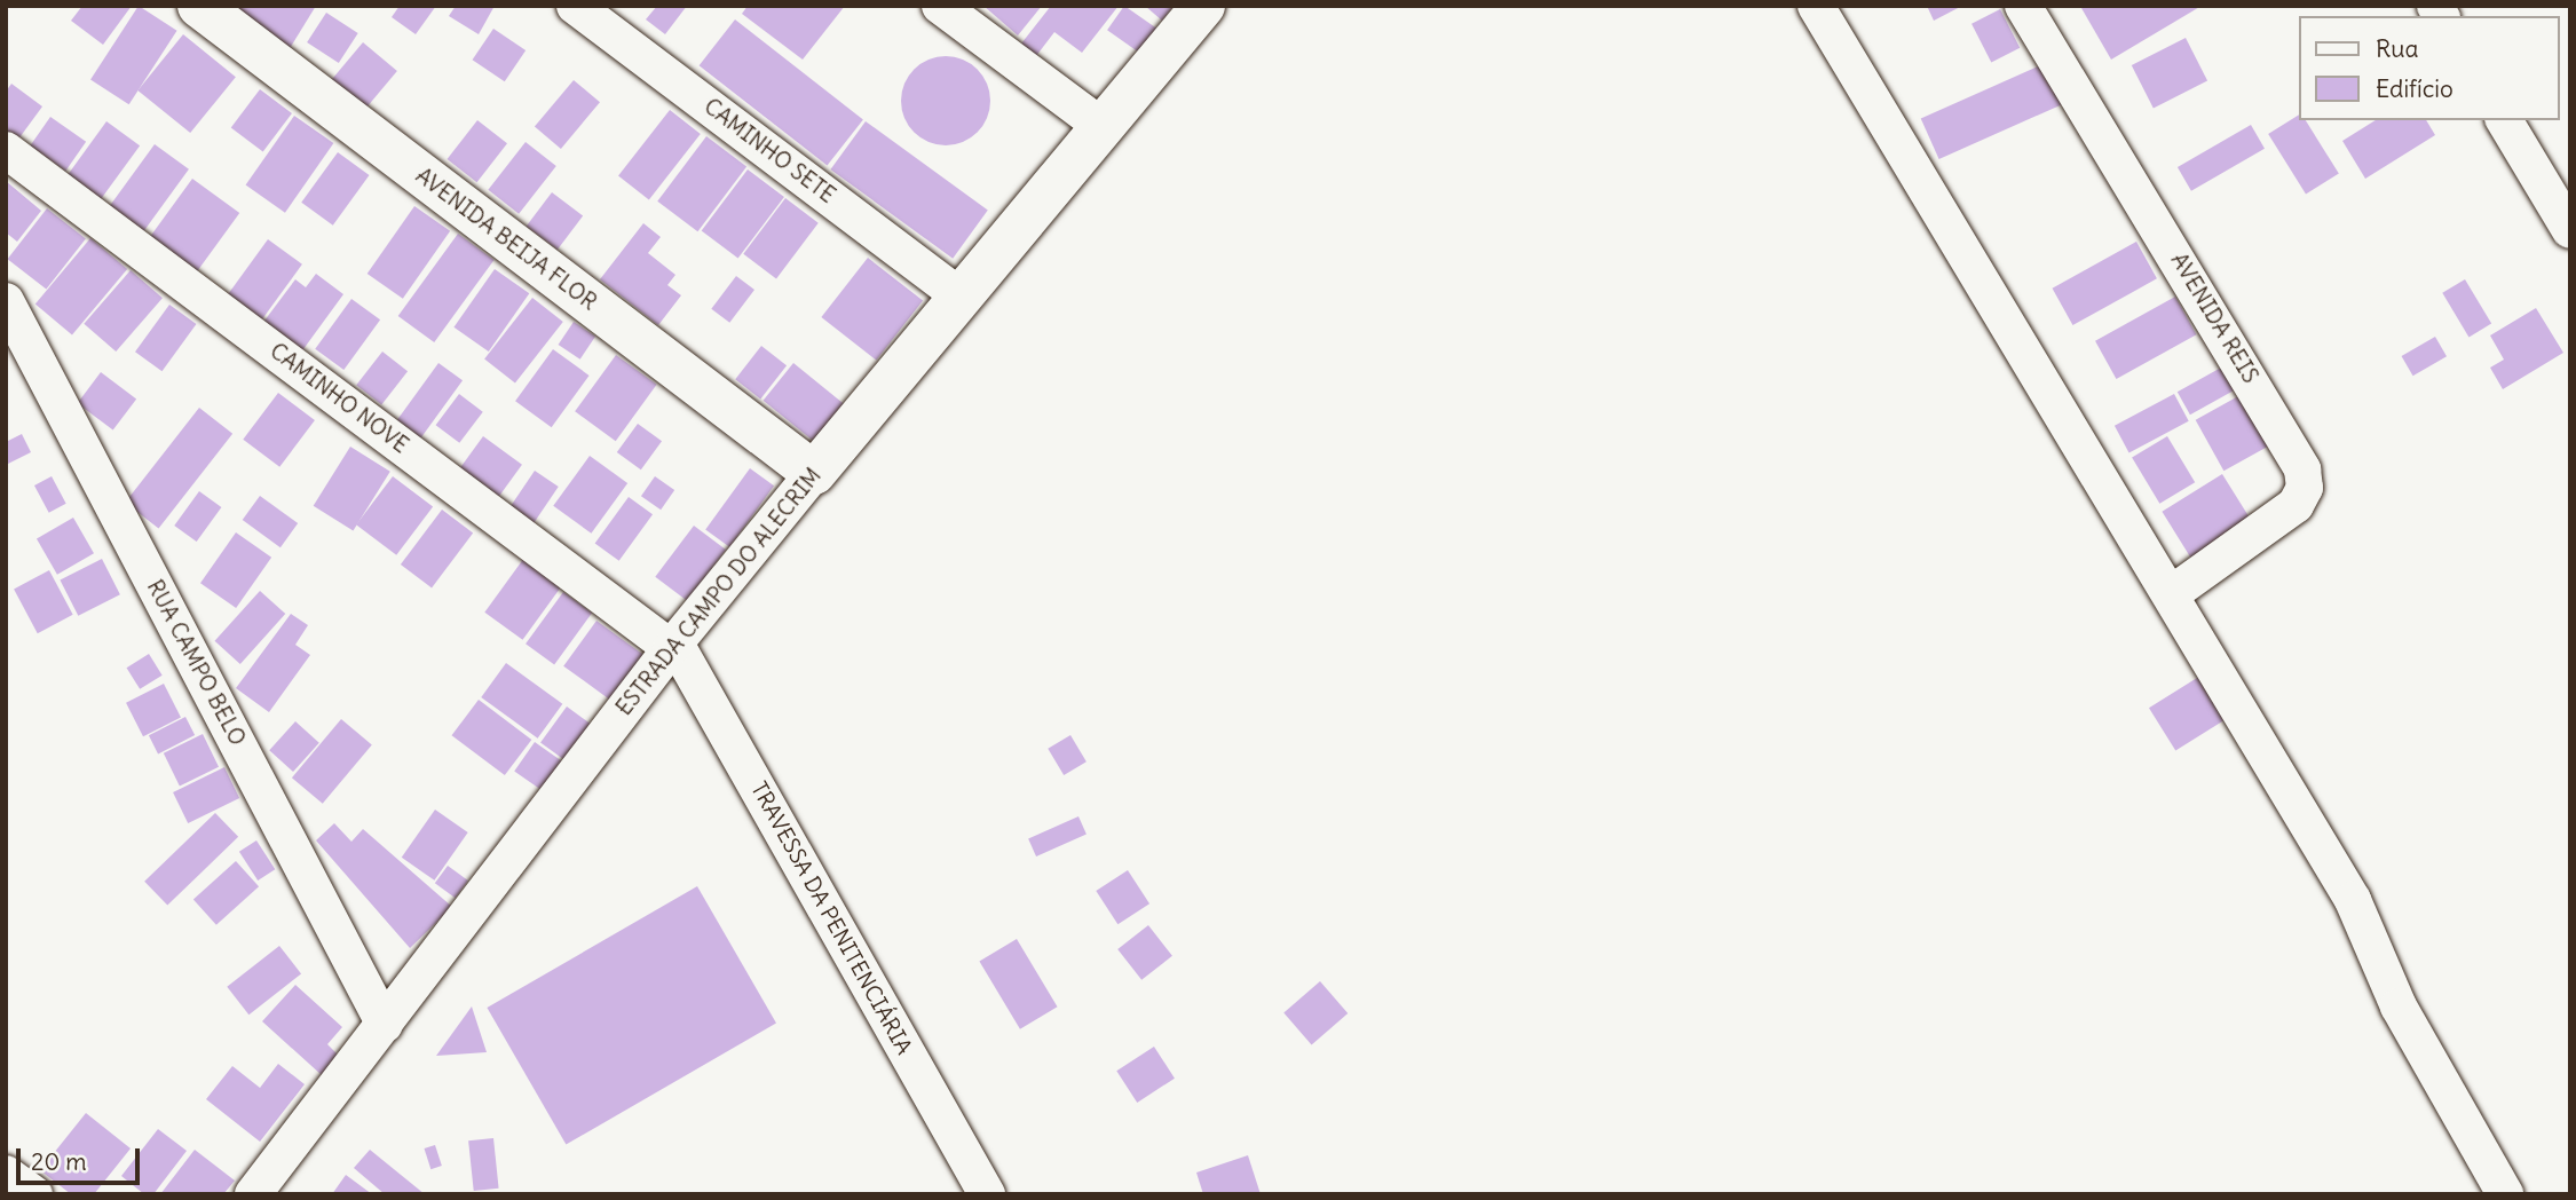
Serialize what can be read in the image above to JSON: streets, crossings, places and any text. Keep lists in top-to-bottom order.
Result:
{
  "streets": {
    "street": [
      "CAMINHO SETE",
      "AVENIDA BEIJA FLOR",
      "AVENIDA REIS",
      "CAMINHO NOVE",
      "ESTRADA CAMPO DO ALECRIM",
      "RUA CAMPO BELO",
      "TRAVESSA DA PENITENCIÁRIA"
    ]
  },
  "crossings": [
    ["CAMINHO SETE", "ESTRADA CAMPO DO ALECRIM"],
    ["AVENIDA BEIJA FLOR", "ESTRADA CAMPO DO ALECRIM"],
    ["CAMINHO NOVE", "ESTRADA CAMPO DO ALECRIM"],
    ["CAMINHO NOVE", "TRAVESSA DA PENITENCIÁRIA"],
    ["ESTRADA CAMPO DO ALECRIM", "RUA CAMPO BELO"],
    ["ESTRADA CAMPO DO ALECRIM", "TRAVESSA DA PENITENCIÁRIA"]
  ],
  "legend": ["Rua", "Edifício"],
  "scale_bar": "20 m"
}
